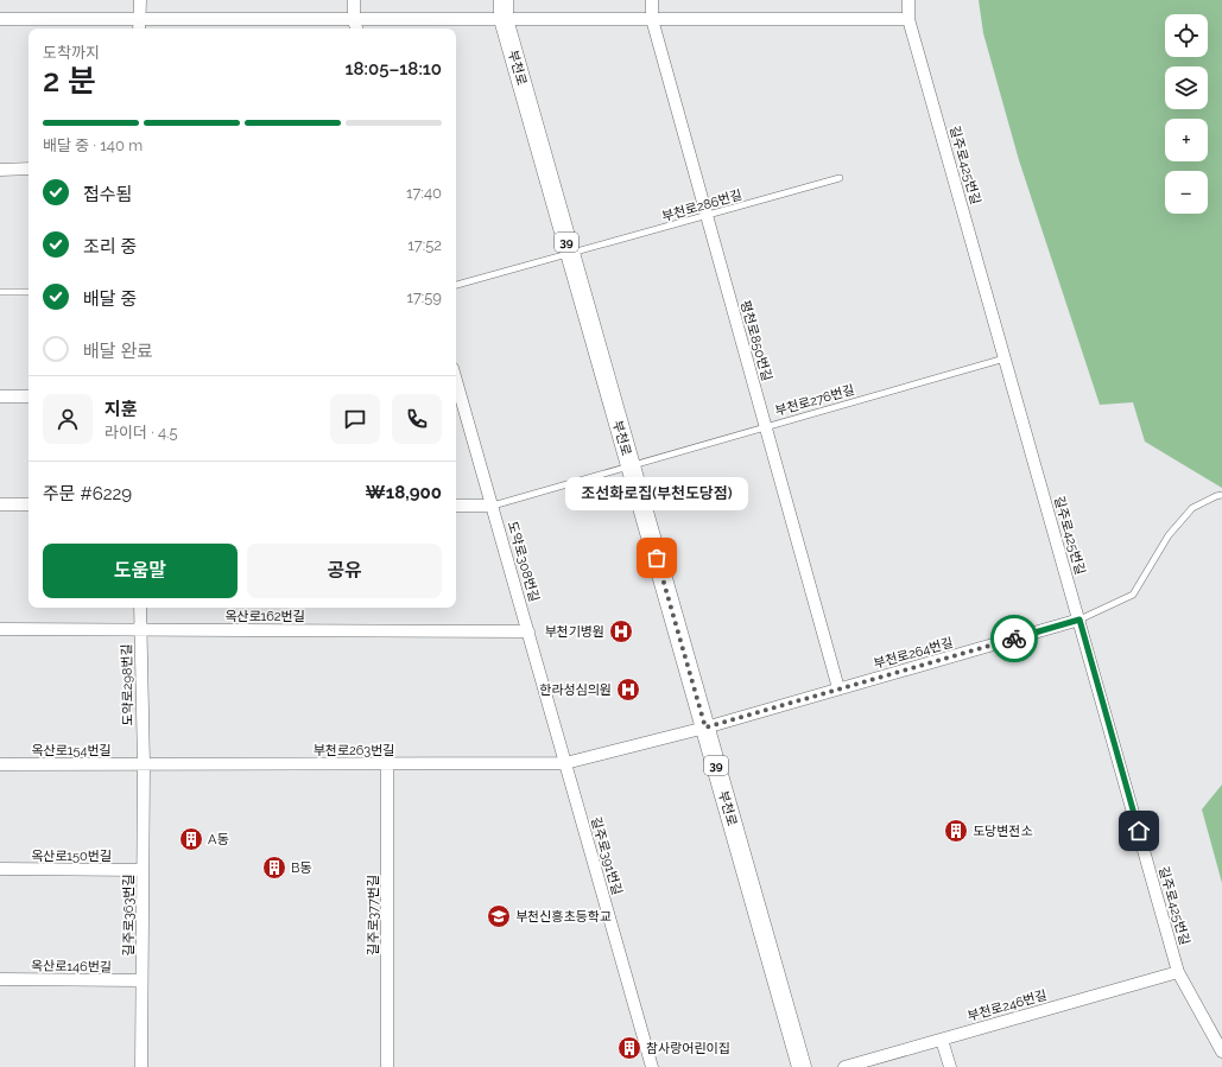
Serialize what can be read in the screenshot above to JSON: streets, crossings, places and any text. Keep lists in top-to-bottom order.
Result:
{
  "streets": {
    "main road": ["부천로", "39"],
    "street": [
      "길주로425번길",
      "평천로850번길",
      "도약로308번길",
      "옥산로162번길",
      "부천로264번길",
      "도약로298번길",
      "옥산로154번길",
      "부천로263번길",
      "옥산로150번길",
      "길주로391번길",
      "길주로363번길",
      "길주로377번길",
      "옥산로146번길",
      "부천로246번길"
    ],
    "lane": ["부천로286번길", "부천로276번길"]
  },
  "crossings": [
    ["부천로", "부천로286번길"],
    ["부천로", "부천로276번길"],
    ["부천로", "부천로264번길"],
    ["길주로425번길", "부천로276번길"],
    ["길주로425번길", "부천로264번길"],
    ["길주로425번길", "부천로246번길"],
    ["부천로286번길", "평천로850번길"],
    ["평천로850번길", "부천로276번길"],
    ["평천로850번길", "부천로264번길"],
    ["부천로276번길", "도약로308번길"],
    ["도약로308번길", "옥산로162번길"],
    ["도약로308번길", "부천로264번길"],
    ["도약로308번길", "부천로263번길"],
    ["도약로308번길", "길주로391번길"],
    ["옥산로162번길", "도약로298번길"],
    ["부천로264번길", "부천로263번길"],
    ["부천로264번길", "길주로391번길"],
    ["도약로298번길", "옥산로154번길"],
    ["도약로298번길", "부천로263번길"],
    ["도약로298번길", "길주로363번길"],
    ["옥산로154번길", "부천로263번길"],
    ["옥산로154번길", "길주로363번길"],
    ["부천로263번길", "길주로391번길"],
    ["부천로263번길", "길주로363번길"],
    ["부천로263번길", "길주로377번길"],
    ["옥산로150번길", "길주로363번길"],
    ["길주로363번길", "옥산로146번길"]
  ],
  "places": {
    "other": ["조선화로집(부천도당점)"],
    "hospital": ["부천기병원", "한라성심의원"],
    "building": [
      "도당변전소",
      "A동",
      "B동",
      "참사랑어린이집"
    ],
    "school or university": ["부천신흥초등학교"]
  },
  "page": {
    "map_buttons": ["+", "−"],
    "heading": ["2 분", "도착까지", "18:05–18:10"],
    "panel": [
      "지훈",
      "라이더 · 4.5",
      "주문 #6229",
      "₩18,900"
    ],
    "bar": "배달 중 · 140 m",
    "list": [
      ["접수됨", "17:40"],
      ["조리 중", "17:52"],
      ["배달 중", "17:59"],
      "배달 완료"
    ],
    "bubble": "조선화로집(부천도당점)",
    "buttons": ["도움말", "공유"]
  }
}
